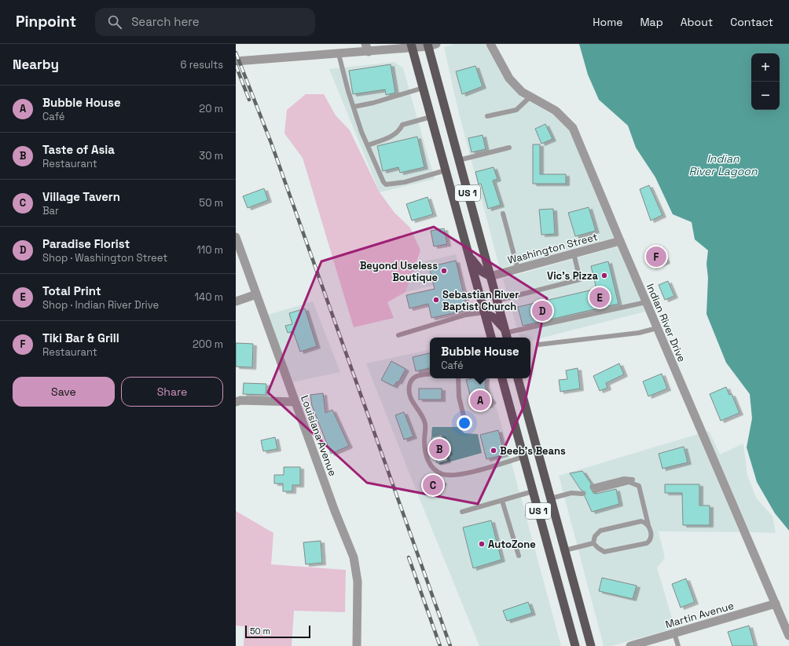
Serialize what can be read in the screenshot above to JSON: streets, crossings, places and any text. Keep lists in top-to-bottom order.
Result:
{
  "streets": {
    "main road": ["US 1"],
    "street": [
      "Washington Street",
      "Indian River Drive",
      "Louisiana Avenue",
      "Martin Avenue"
    ]
  },
  "crossings": [
    ["US 1", "Washington Street"],
    ["Washington Street", "Indian River Drive"],
    ["Indian River Drive", "Martin Avenue"]
  ],
  "water": ["Indian River Lagoon"],
  "places": [
    "Beyond Useless Boutique",
    "Vic's Pizza",
    "Sebastian River Baptist Church",
    "Beeb's Beans",
    "AutoZone"
  ],
  "scale_bar": "50 m",
  "page": {
    "header": "Pinpoint",
    "search": "Search here",
    "nav": [
      "Home",
      "Map",
      "About",
      "Contact"
    ],
    "heading": ["Nearby", "6 results"],
    "map_buttons": ["+", "−"],
    "list": [
      {
        "mark": "A",
        "name": "Bubble House",
        "note": "Café",
        "value": "20 m"
      },
      {
        "mark": "B",
        "name": "Taste of Asia",
        "note": "Restaurant",
        "value": "30 m"
      },
      {
        "mark": "C",
        "name": "Village Tavern",
        "note": "Bar",
        "value": "50 m"
      },
      {
        "mark": "D",
        "name": "Paradise Florist",
        "note": "Shop · Washington Street",
        "value": "110 m"
      },
      {
        "mark": "E",
        "name": "Total Print",
        "note": "Shop · Indian River Drive",
        "value": "140 m"
      },
      {
        "mark": "F",
        "name": "Tiki Bar & Grill",
        "note": "Restaurant",
        "value": "200 m"
      }
    ],
    "pins": [
      "F",
      "E",
      "D",
      "A",
      "B",
      "C"
    ],
    "popup": ["Bubble House", "Café"],
    "buttons": ["Save", "Share"],
    "scale": "50 m"
  }
}
